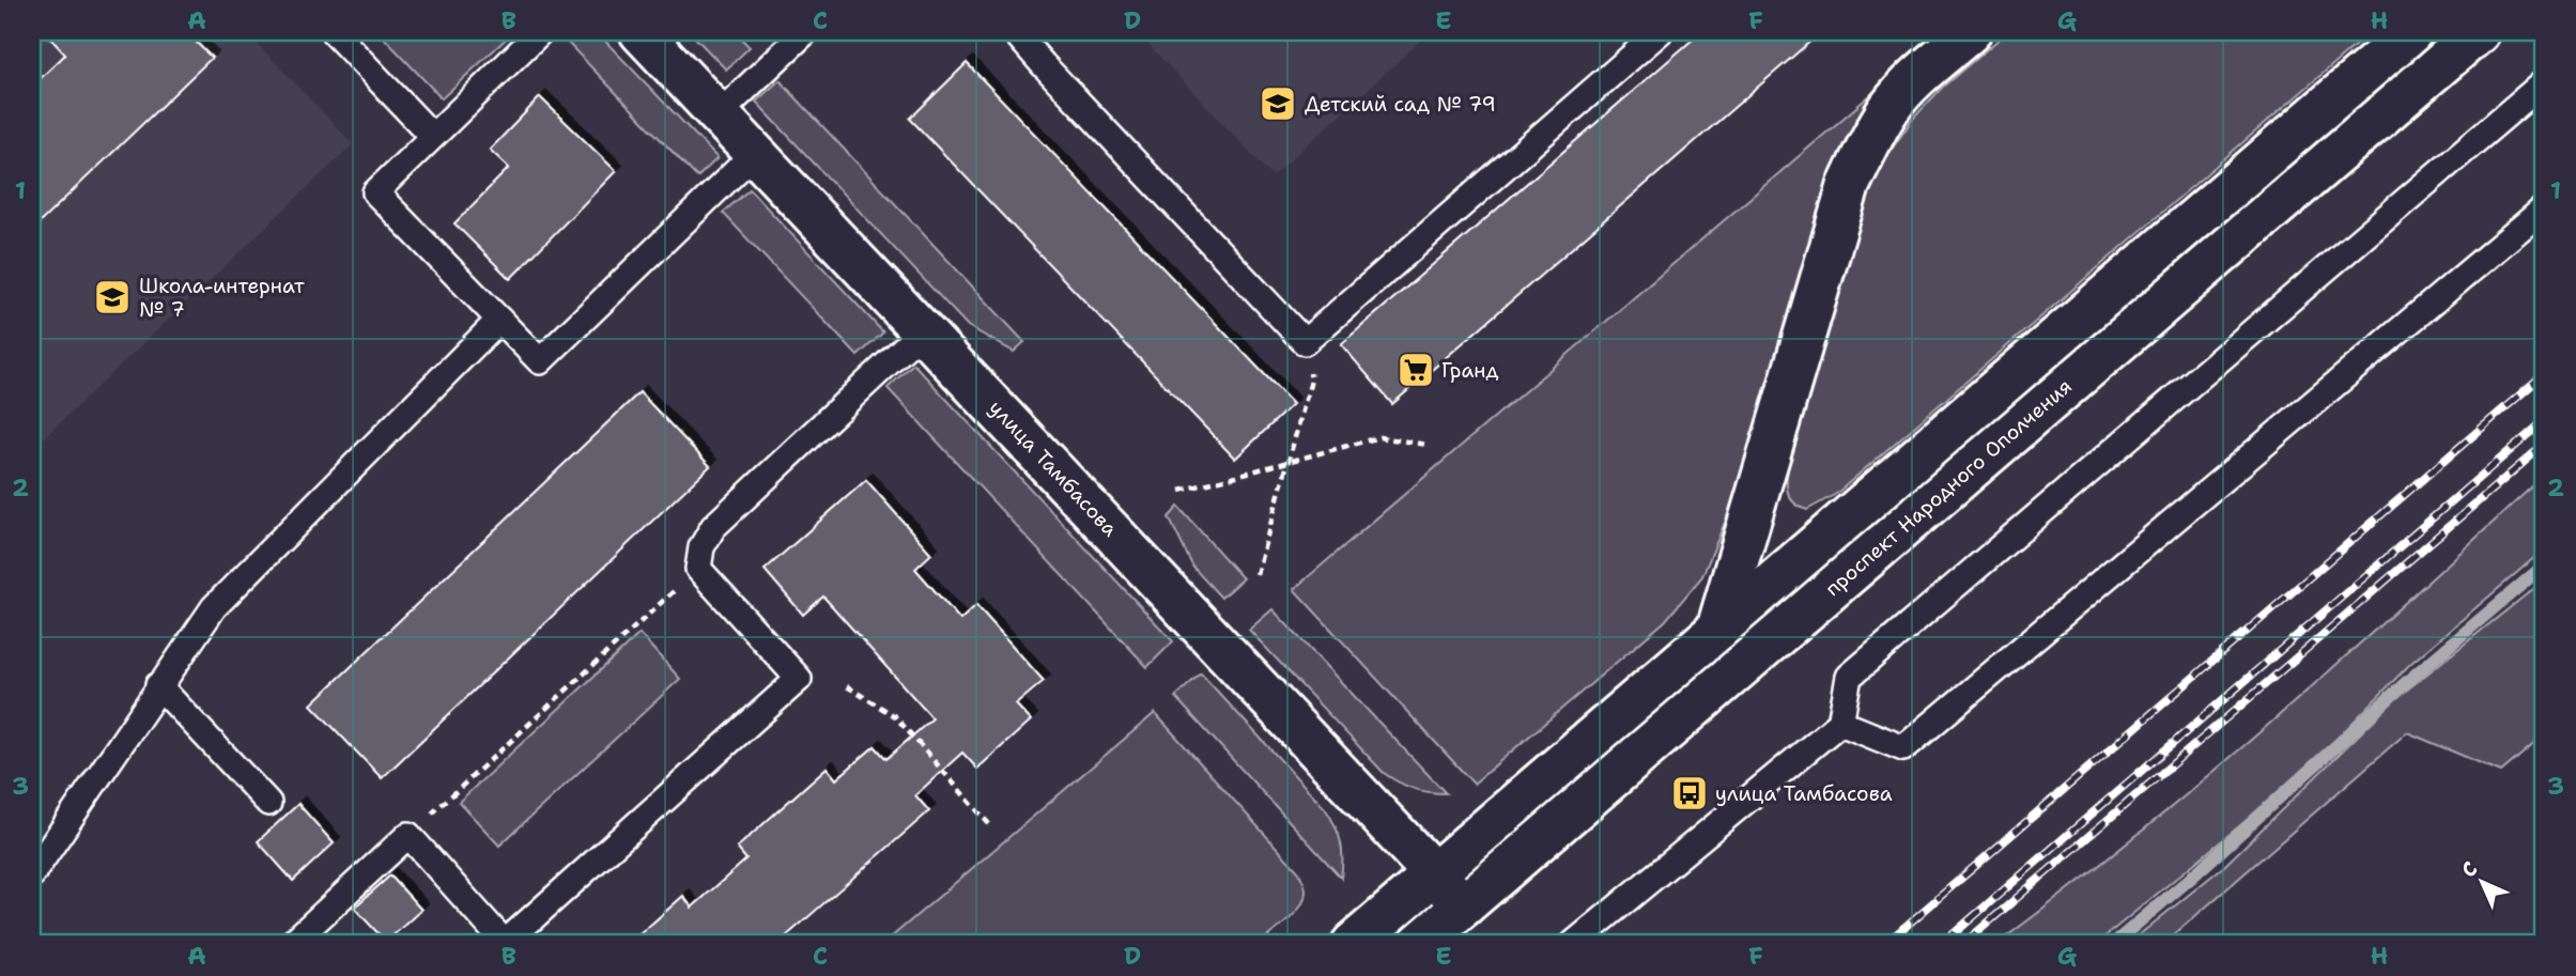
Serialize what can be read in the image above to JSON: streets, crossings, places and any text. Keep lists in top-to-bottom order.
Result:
{
  "streets": {
    "street": ["улица Тамбасова", "проспект Народного Ополчения"]
  },
  "crossings": [
    ["улица Тамбасова", "проспект Народного Ополчения"]
  ],
  "places": {
    "school or university": ["Детский сад № 79", "Школа-интернат № 7"],
    "supermarket": ["Гранд"],
    "bus stop": ["улица Тамбасова"]
  },
  "north": "top left",
  "grid": {
    "columns": [
      "A",
      "B",
      "C",
      "D",
      "E",
      "F",
      "G",
      "H"
    ],
    "rows": ["1", "2", "3"]
  }
}
